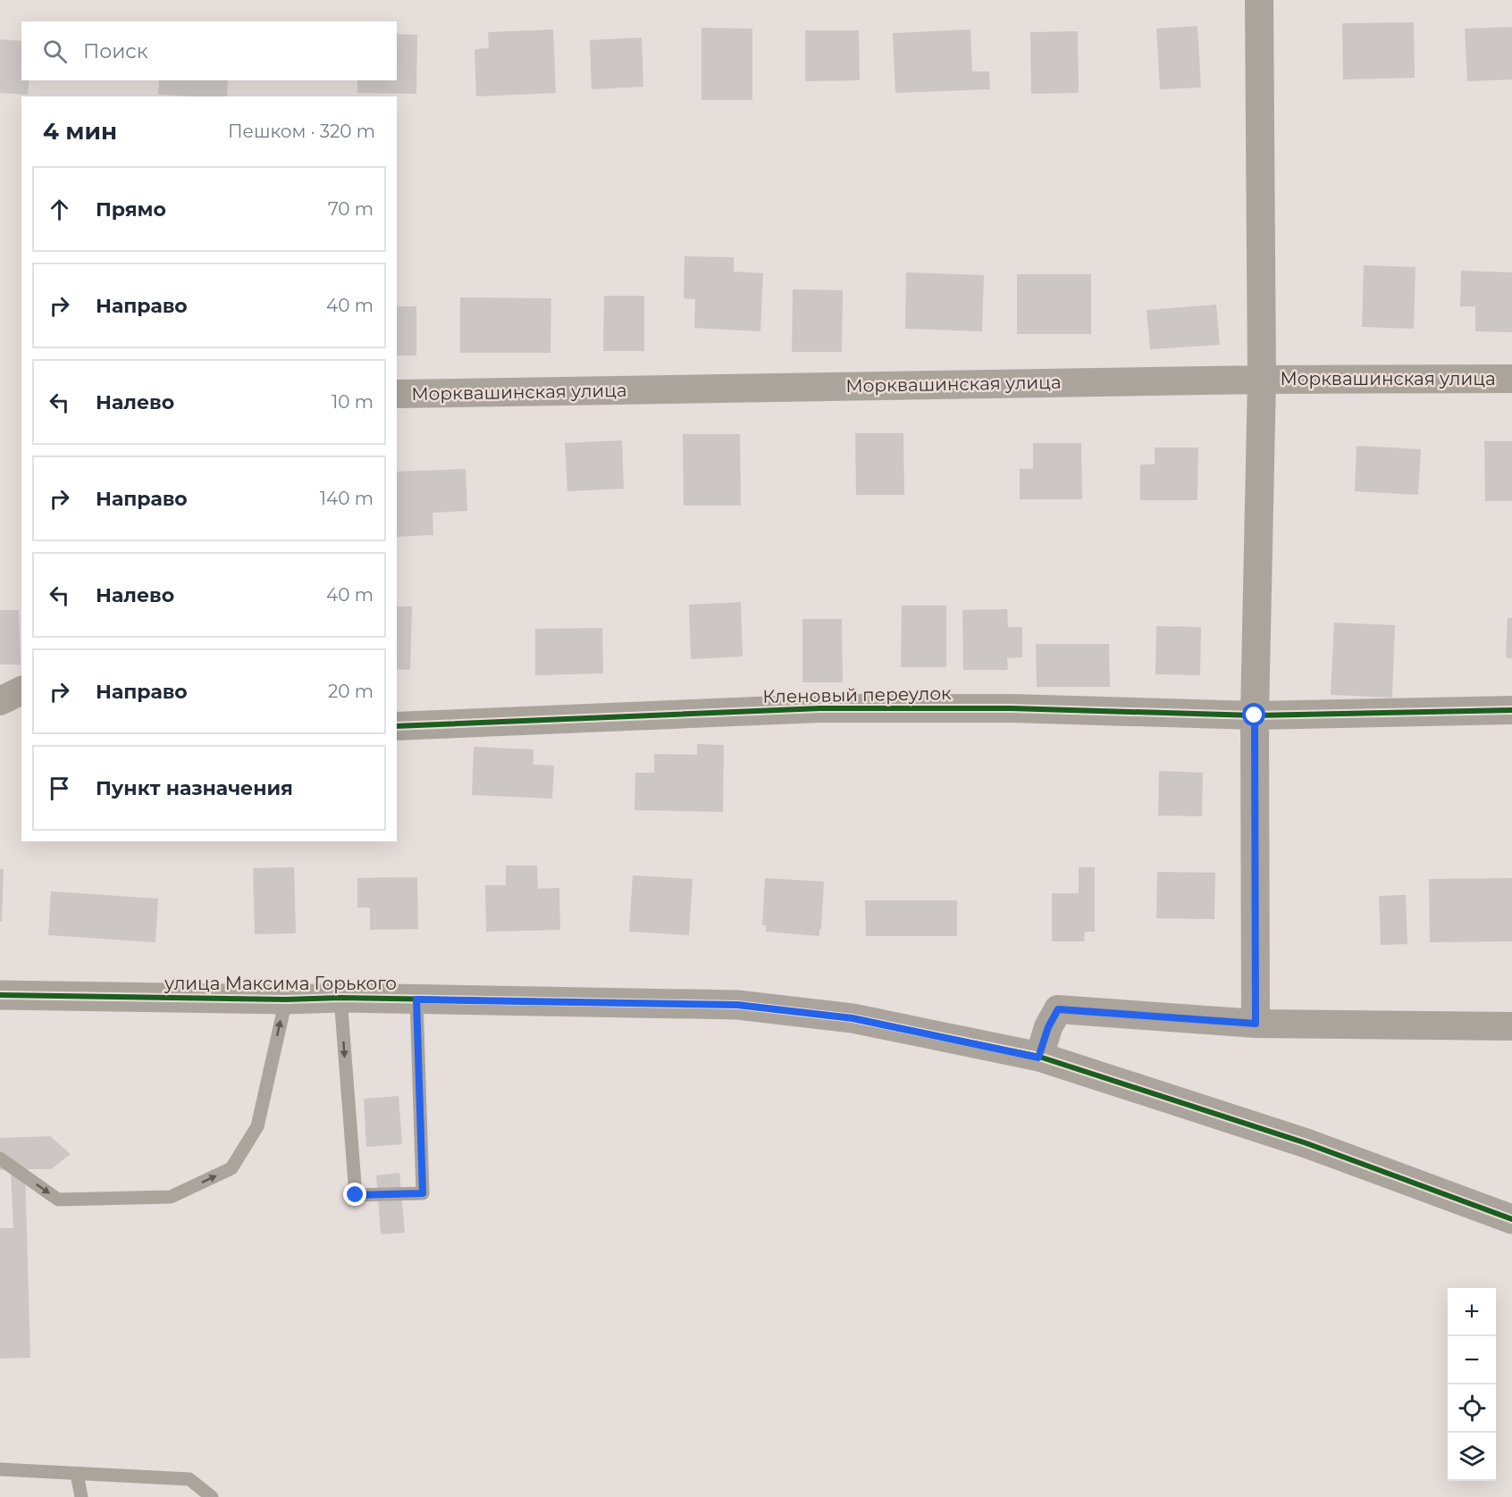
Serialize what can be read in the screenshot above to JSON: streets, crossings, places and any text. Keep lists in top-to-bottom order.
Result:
{
  "streets": {
    "street": ["Морквашинская улица", "Кленовый переулок", "улица Максима Горького"]
  },
  "page": {
    "search": "Поиск",
    "heading": ["4 мин", "Пешком · 320 m"],
    "list": [
      ["Прямо", "70 m"],
      ["Направо", "40 m"],
      ["Налево", "10 m"],
      ["Направо", "140 m"],
      ["Налево", "40 m"],
      ["Направо", "20 m"],
      "Пункт назначения"
    ],
    "map_buttons": ["+", "−"]
  }
}
